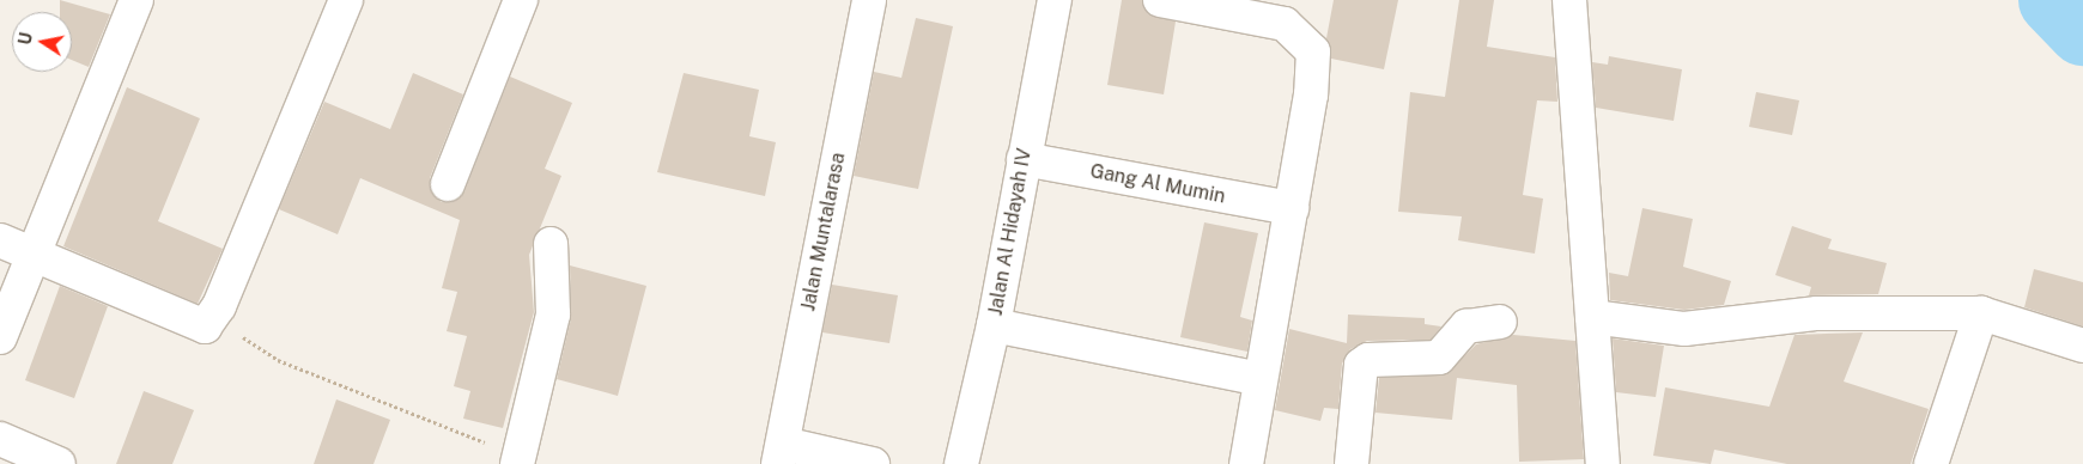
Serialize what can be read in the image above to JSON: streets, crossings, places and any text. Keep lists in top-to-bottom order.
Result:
{
  "streets": {
    "street": ["Gang Al Mumin", "Jalan Muntalarasa", "Jalan Al Hidayah IV"]
  },
  "crossings": [
    ["Gang Al Mumin", "Jalan Al Hidayah IV"]
  ],
  "north": "left"
}
